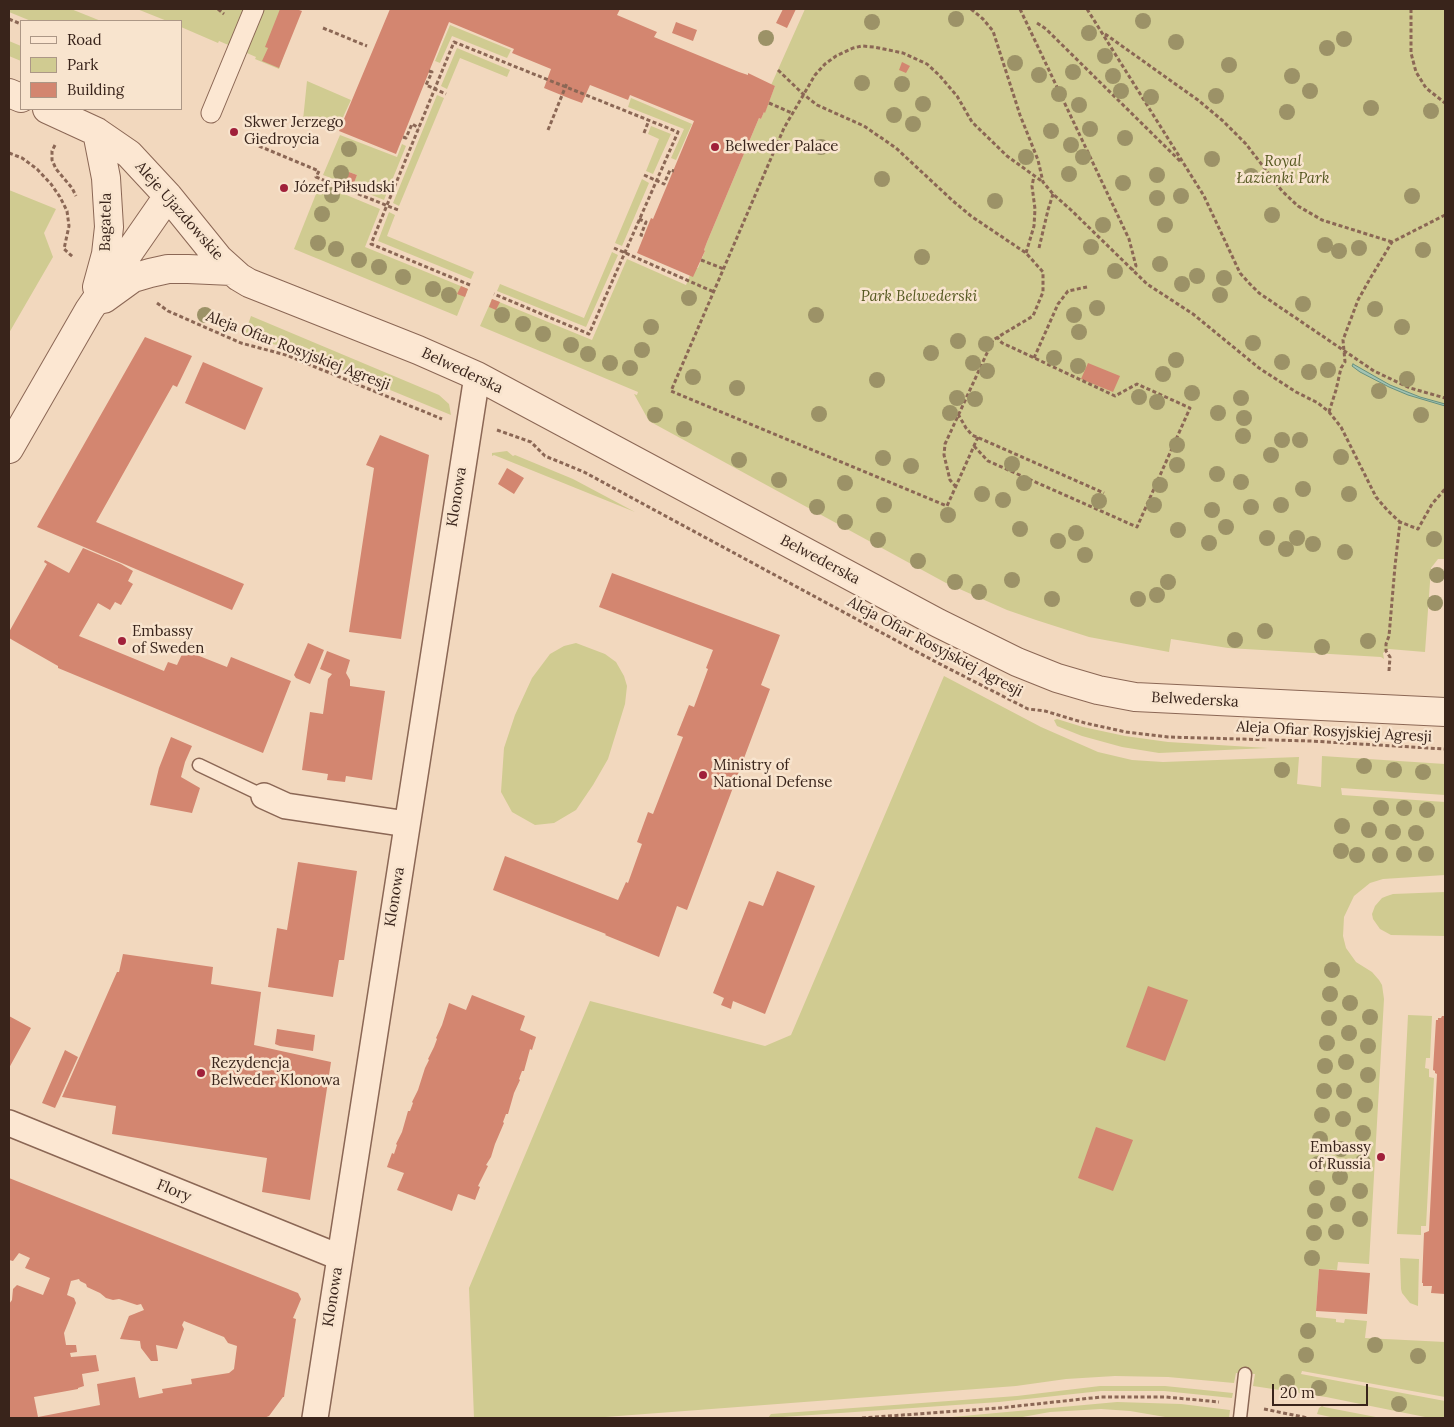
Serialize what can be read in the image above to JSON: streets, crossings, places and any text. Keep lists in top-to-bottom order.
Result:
{
  "streets": {
    "street": [
      "Aleje Ujazdowskie",
      "Bagatela",
      "Belwederska",
      "Klonowa",
      "Flory"
    ],
    "path": ["Aleja Ofiar Rosyjskiej Agresji"]
  },
  "crossings": [
    ["Aleje Ujazdowskie", "Bagatela"],
    ["Aleje Ujazdowskie", "Belwederska"],
    ["Belwederska", "Klonowa"],
    ["Klonowa", "Flory"]
  ],
  "parks": ["Royal Łazienki Park", "Park Belwederski"],
  "places": [
    "Skwer Jerzego Giedroycia",
    "Belweder Palace",
    "Józef Piłsudski",
    "Embassy of Sweden",
    "Ministry of National Defense",
    "Rezydencja Belweder Klonowa",
    "Embassy of Russia"
  ],
  "legend": ["Road", "Park", "Building"],
  "scale_bar": "20 m"
}
